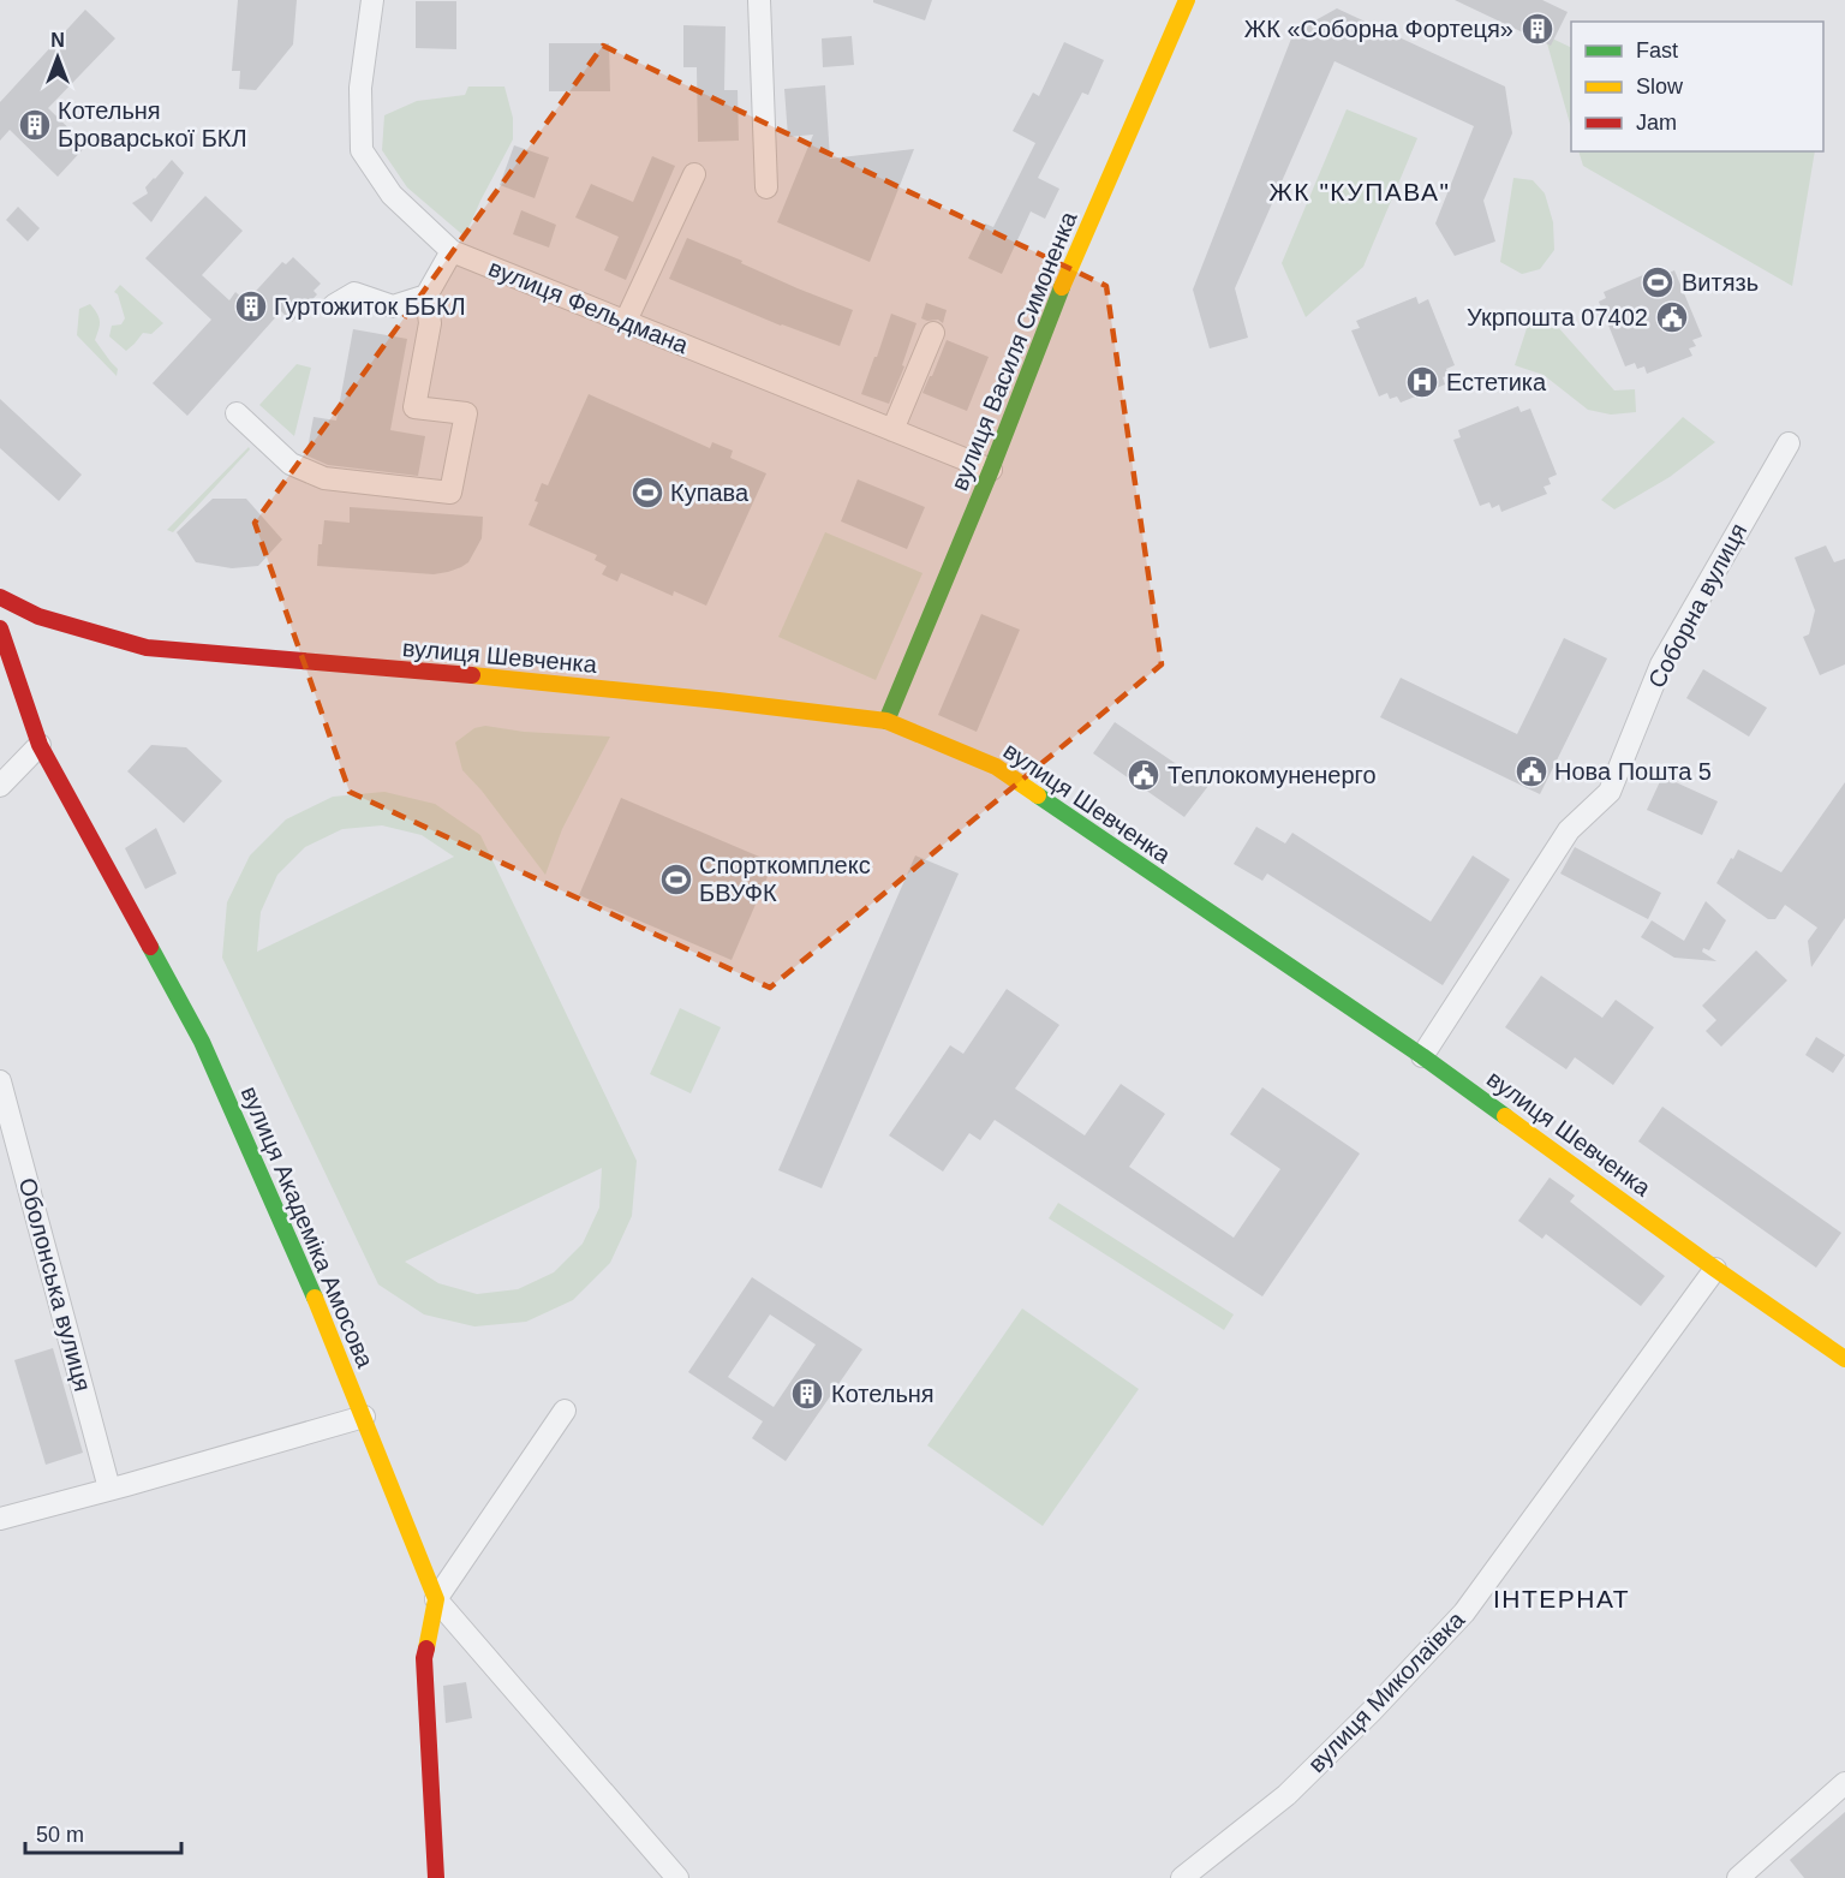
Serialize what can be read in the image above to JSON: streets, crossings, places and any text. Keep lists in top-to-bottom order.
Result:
{
  "streets": {
    "street": [
      "вулиця Фельдмана",
      "вулиця Василя Симоненка",
      "Соборна вулиця",
      "вулиця Шевченка",
      "вулиця Академіка Амосова",
      "Оболонська вулиця",
      "вулиця Миколаївка"
    ]
  },
  "crossings": [
    ["вулиця Фельдмана", "вулиця Василя Симоненка"],
    ["вулиця Василя Симоненка", "вулиця Шевченка"],
    ["Соборна вулиця", "вулиця Шевченка"],
    ["вулиця Шевченка", "вулиця Миколаївка"]
  ],
  "districts": ["ЖК \"КУПАВА\"", "ІНТЕРНАТ"],
  "places": {
    "building": [
      "ЖК «Соборна Фортеця»",
      "Котельня Броварської БКЛ",
      "Гуртожиток ББКЛ",
      "Котельня"
    ],
    "sports": ["Витязь", "Купава", "Спорткомплекс БВУФК"],
    "public building": ["Укрпошта 07402", "Нова Пошта 5", "Теплокомуненерго"],
    "hospital": ["Естетика"]
  },
  "legend": ["Fast", "Slow", "Jam"],
  "scale_bar": "50 m",
  "north": "top"
}
